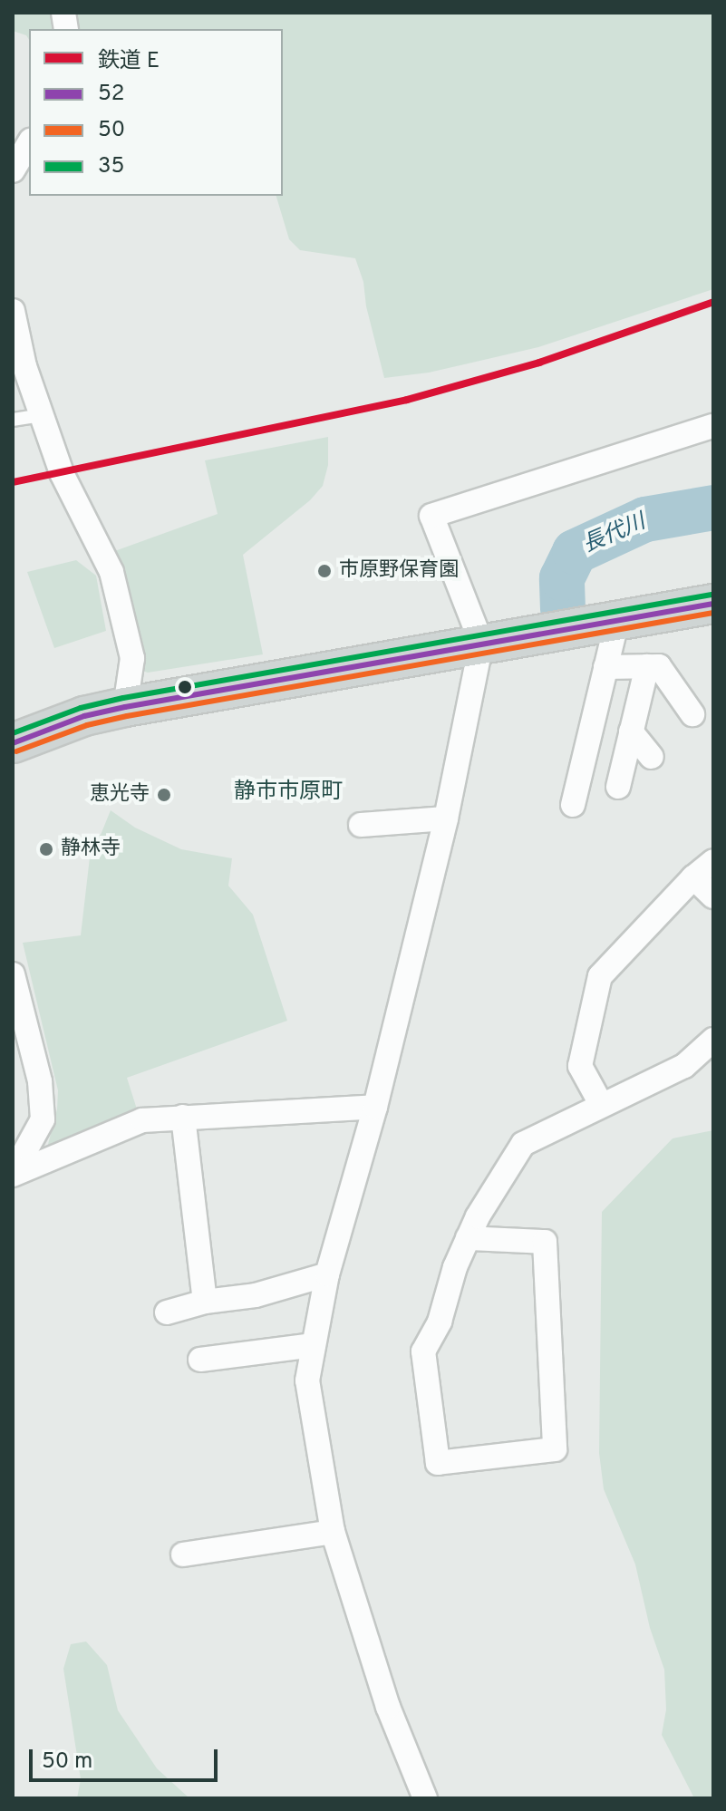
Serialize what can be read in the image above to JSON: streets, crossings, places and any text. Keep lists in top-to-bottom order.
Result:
{
  "districts": ["静市市原町"],
  "water": ["長代川"],
  "places": ["市原野保育園", "恵光寺", "静林寺"],
  "lines": [
    "rail line E",
    "transit line 35",
    "transit line 52",
    "transit line 50"
  ],
  "legend": [
    "鉄道 E",
    "52",
    "50",
    "35"
  ],
  "scale_bar": "50 m"
}
